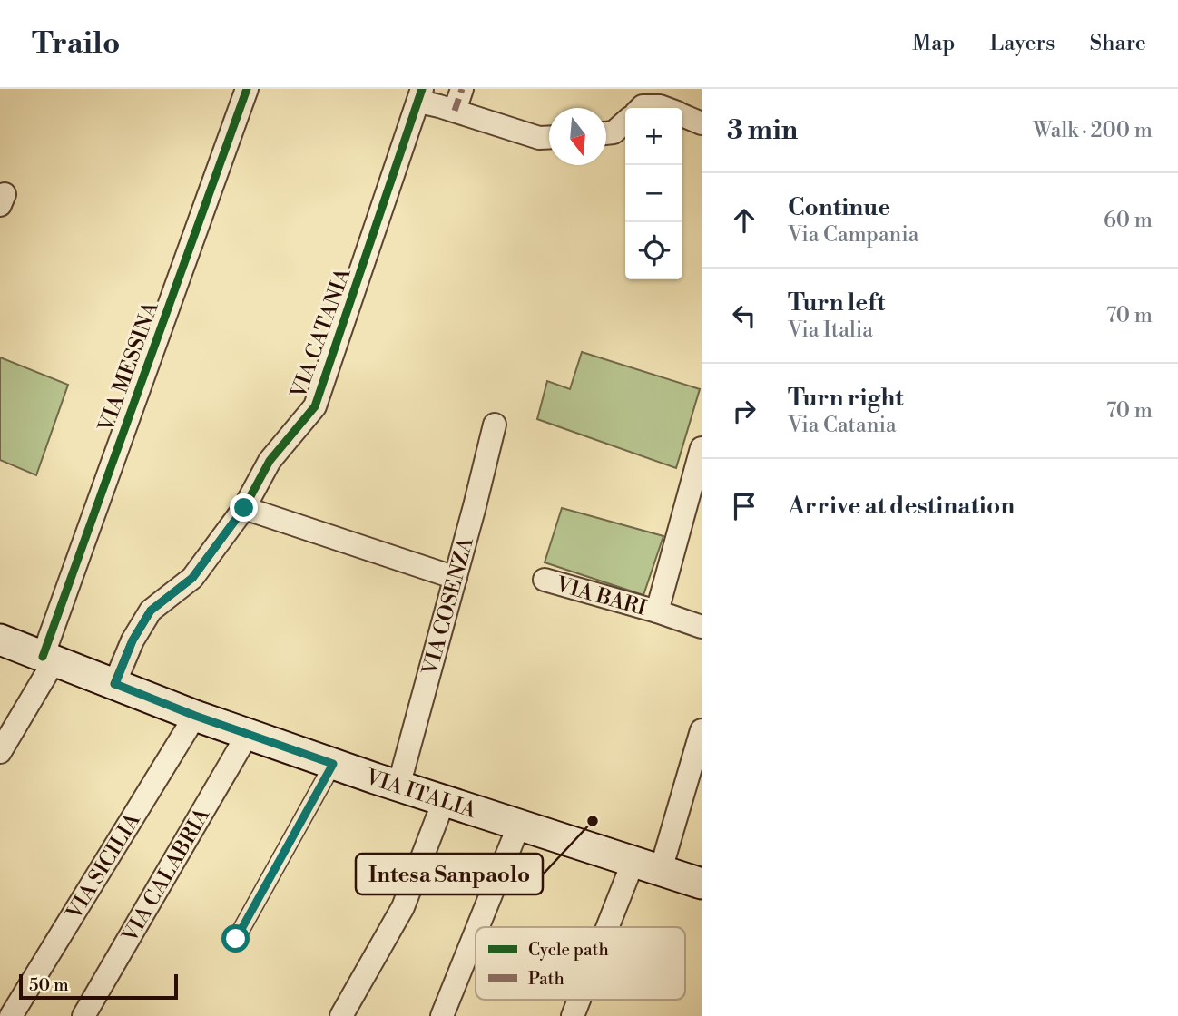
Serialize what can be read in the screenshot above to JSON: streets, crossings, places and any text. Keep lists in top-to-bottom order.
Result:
{
  "streets": {
    "main road": ["VIA ITALIA"],
    "street": [
      "VIA CATANIA",
      "VIA MESSINA",
      "VIA BARI",
      "VIA COSENZA",
      "VIA SICILIA",
      "VIA CALABRIA"
    ]
  },
  "crossings": [
    ["VIA CATANIA", "VIA ITALIA"],
    ["VIA MESSINA", "VIA ITALIA"],
    ["VIA COSENZA", "VIA ITALIA"],
    ["VIA ITALIA", "VIA SICILIA"],
    ["VIA ITALIA", "VIA CALABRIA"]
  ],
  "places": ["Intesa Sanpaolo"],
  "legend": ["Cycle path", "Path"],
  "scale_bar": "50 m",
  "north": "bottom",
  "page": {
    "header": "Trailo",
    "nav": ["Map", "Layers", "Share"],
    "heading": ["3 min", "Walk · 200 m"],
    "map_buttons": ["+", "−"],
    "list": [
      ["Continue", "Via Campania", "60 m"],
      ["Turn left", "Via Italia", "70 m"],
      ["Turn right", "Via Catania", "70 m"],
      "Arrive at destination"
    ],
    "scale": "50 m"
  }
}
